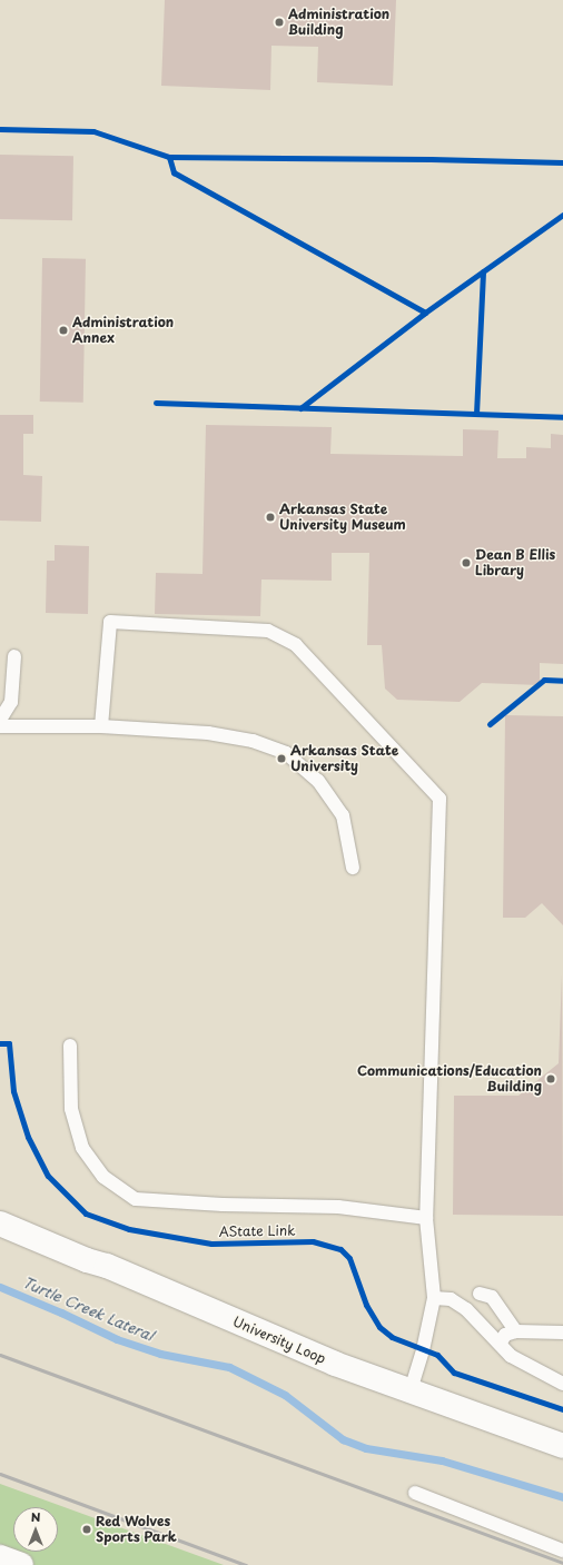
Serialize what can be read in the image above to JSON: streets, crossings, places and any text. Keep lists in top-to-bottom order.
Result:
{
  "streets": {
    "street": ["University Loop"],
    "cycle path": ["AState Link"]
  },
  "water": ["Turtle Creek Lateral"],
  "places": [
    "Administration Building",
    "Administration Annex",
    "Arkansas State University Museum",
    "Dean B Ellis Library",
    "Arkansas State University",
    "Communications/Education Building",
    "Red Wolves Sports Park"
  ],
  "north": "top"
}
